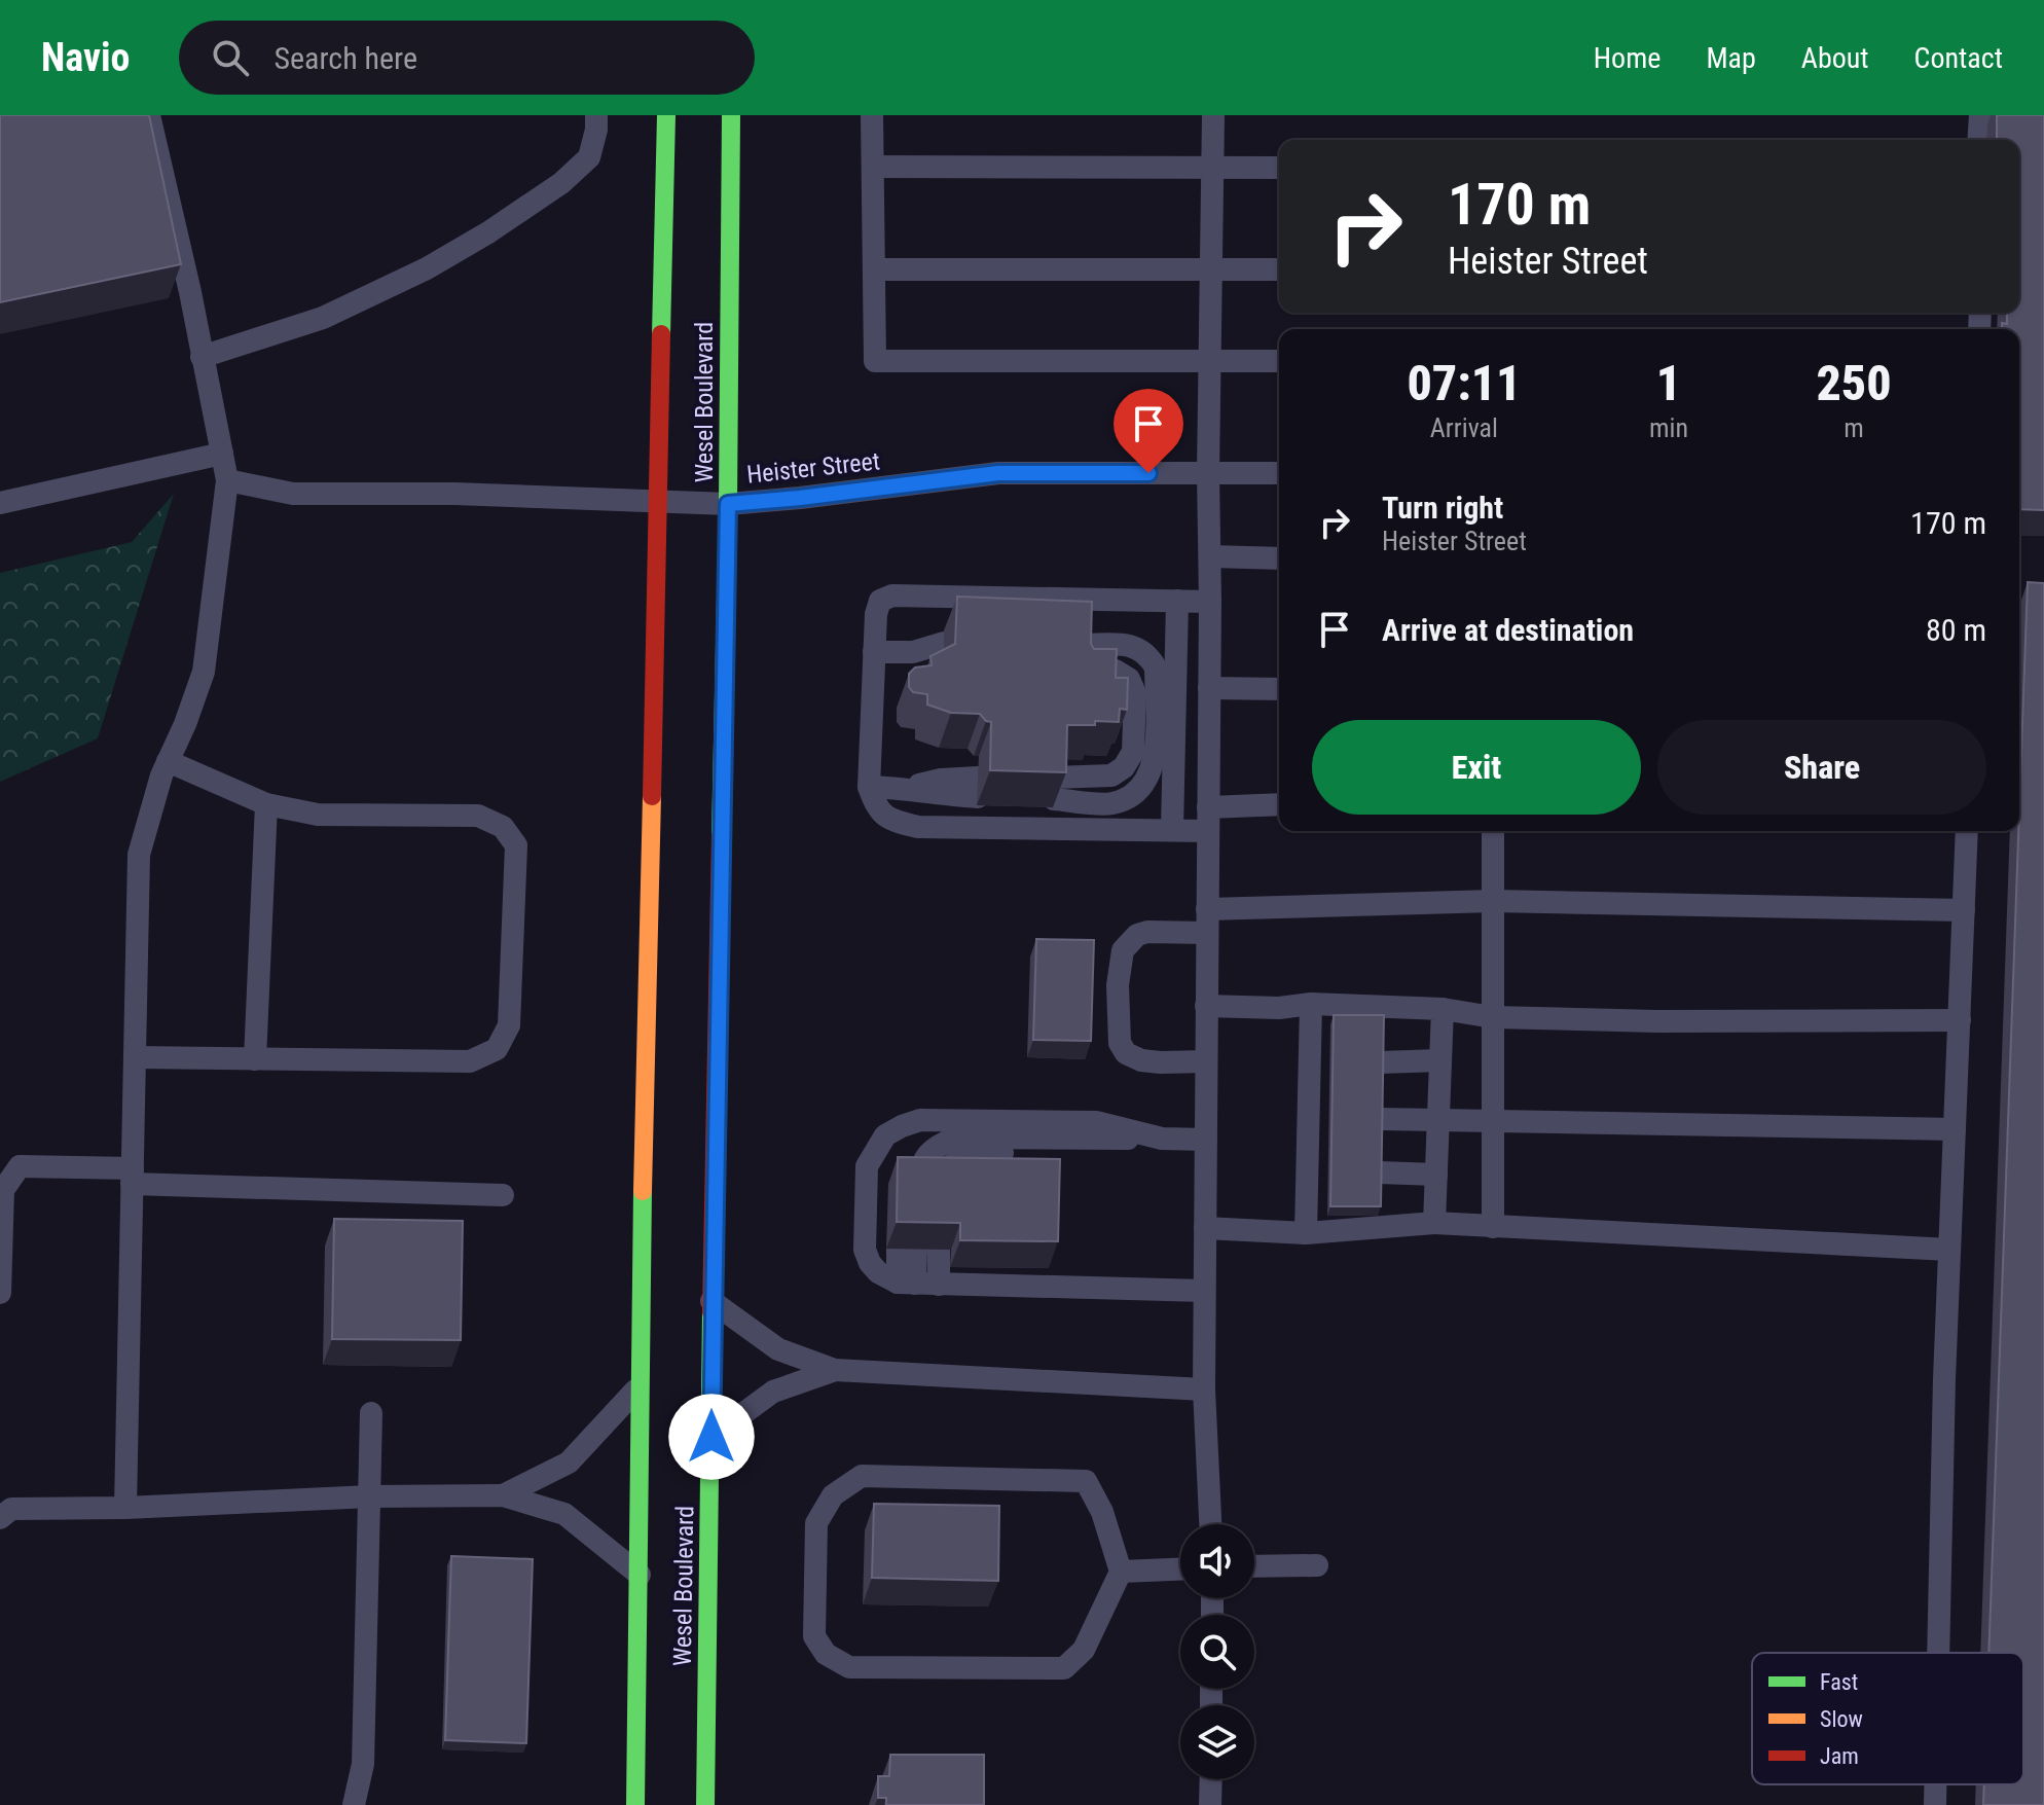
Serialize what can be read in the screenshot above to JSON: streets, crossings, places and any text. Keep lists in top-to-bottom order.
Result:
{
  "streets": {
    "main road": ["Wesel Boulevard"],
    "lane": ["Heister Street"]
  },
  "crossings": [
    ["Wesel Boulevard", "Heister Street"]
  ],
  "legend": ["Fast", "Slow", "Jam"],
  "page": {
    "header": "Navio",
    "search": "Search here",
    "nav": [
      "Home",
      "Map",
      "About",
      "Contact"
    ],
    "turn": ["170 m", "Heister Street"],
    "eta": [
      "07:11",
      "Arrival",
      "1",
      "min",
      "250",
      "m"
    ],
    "list": [
      {
        "name": "Turn right",
        "note": "Heister Street",
        "value": "170 m"
      },
      {
        "name": "Arrive at destination",
        "value": "80 m"
      }
    ],
    "buttons": ["Exit", "Share"]
  }
}
